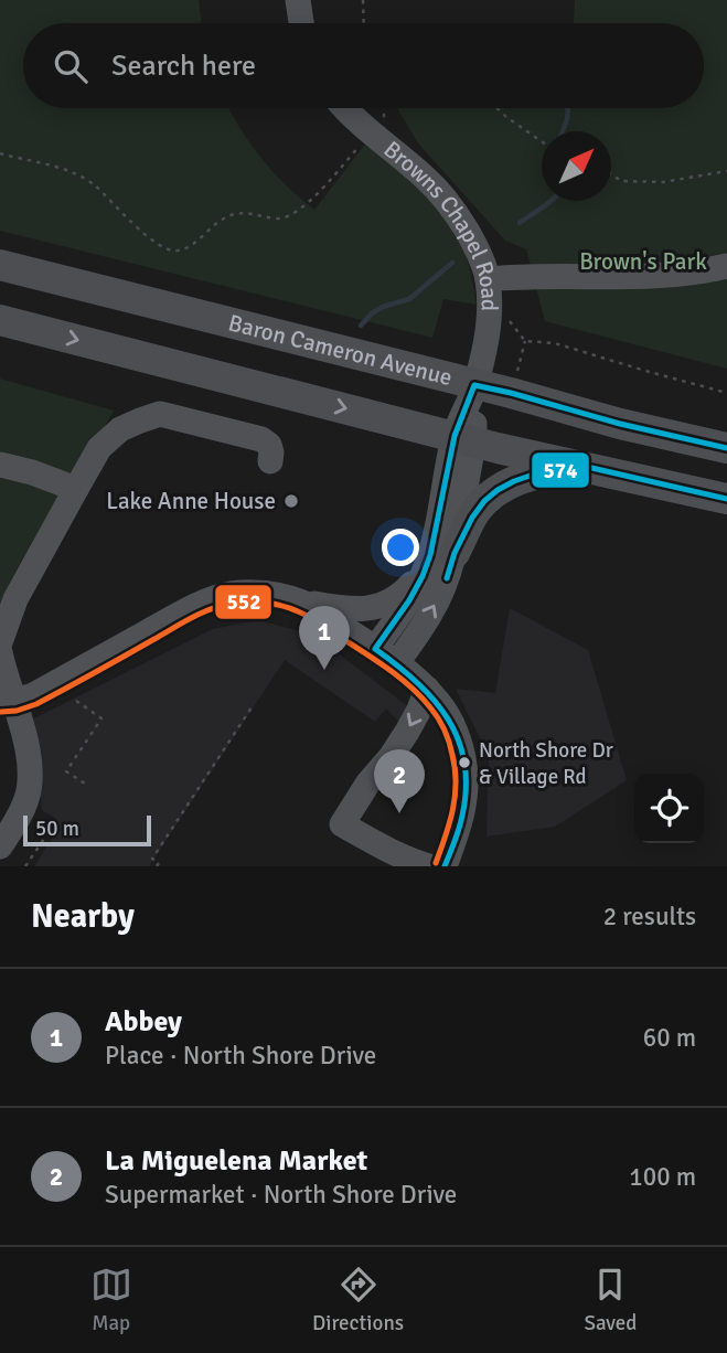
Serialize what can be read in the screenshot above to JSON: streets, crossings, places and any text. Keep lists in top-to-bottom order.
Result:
{
  "streets": {
    "main road": ["Baron Cameron Avenue"],
    "street": ["Browns Chapel Road"]
  },
  "crossings": [
    ["Browns Chapel Road", "Baron Cameron Avenue"]
  ],
  "parks": ["Brown's Park"],
  "places": ["Lake Anne House", "North Shore Dr & Village Rd"],
  "lines": ["transit line 574", "transit line 552"],
  "scale_bar": "50 m",
  "north": "top right",
  "page": {
    "search": "Search here",
    "pins": ["1", "2"],
    "scale": "50 m",
    "heading": ["Nearby", "2 results"],
    "list": [
      {
        "mark": "1",
        "name": "Abbey",
        "note": "Place · North Shore Drive",
        "value": "60 m"
      },
      {
        "mark": "2",
        "name": "La Miguelena Market",
        "note": "Supermarket · North Shore Drive",
        "value": "100 m"
      }
    ],
    "nav": ["Map", "Directions", "Saved"]
  }
}
